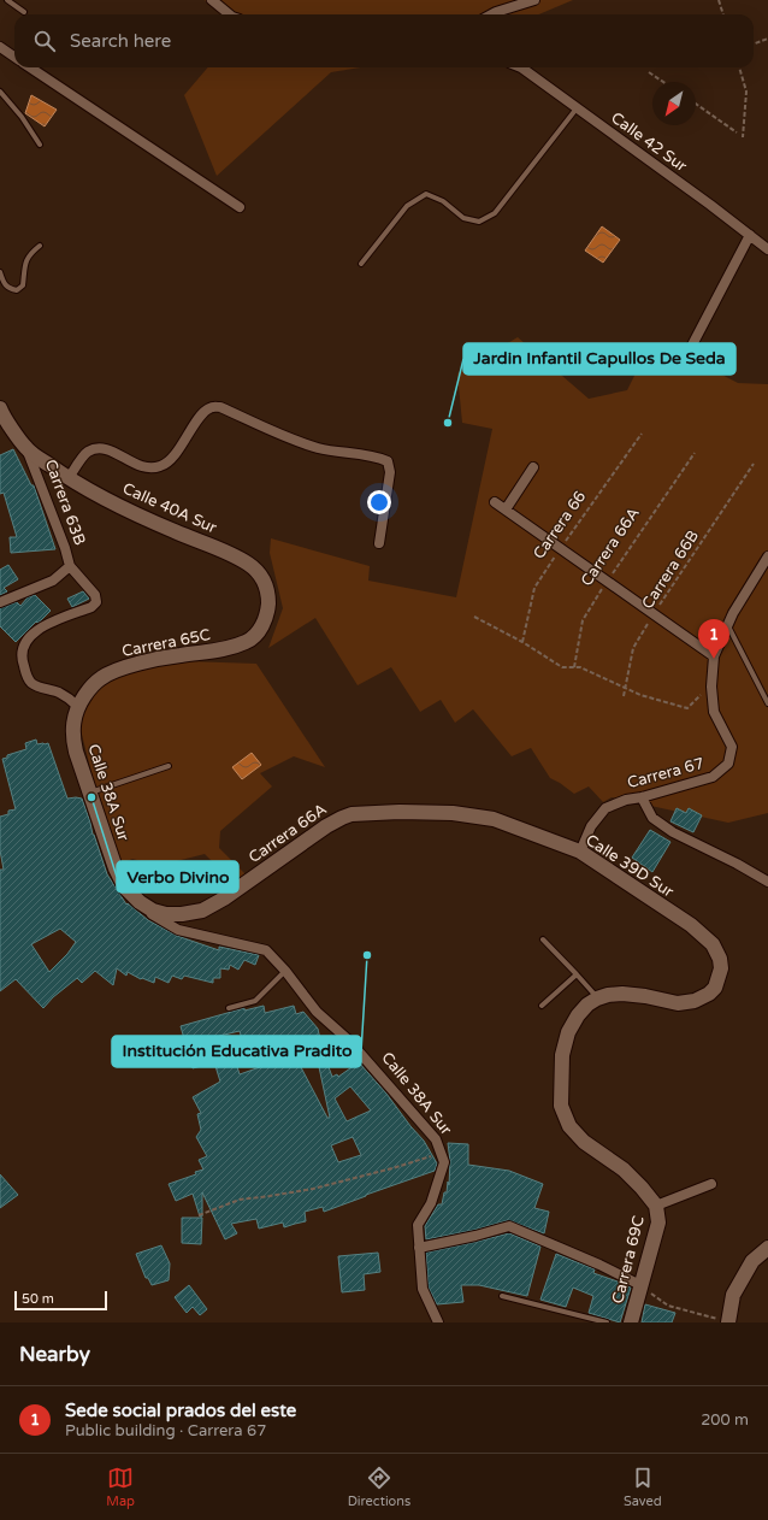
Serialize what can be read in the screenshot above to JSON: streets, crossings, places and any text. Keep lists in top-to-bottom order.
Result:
{
  "streets": {
    "main road": [
      "Carrera 63B",
      "Calle 40A Sur",
      "Carrera 66A",
      "Carrera 65C",
      "Calle 38A Sur",
      "Calle 39D Sur",
      "Carrera 69C"
    ],
    "street": ["Calle 42 Sur", "Carrera 67"],
    "path": ["Carrera 66", "Carrera 66B"]
  },
  "crossings": [
    ["Carrera 63B", "Calle 40A Sur"],
    ["Calle 40A Sur", "Carrera 65C"],
    ["Carrera 66A", "Calle 38A Sur"],
    ["Carrera 66A", "Calle 39D Sur"],
    ["Carrera 65C", "Calle 38A Sur"],
    ["Carrera 67", "Calle 39D Sur"]
  ],
  "places": ["Jardin Infantil Capullos De Seda", "Verbo Divino", "Institución Educativa Pradito"],
  "scale_bar": "50 m",
  "north": "bottom left",
  "page": {
    "search": "Search here",
    "pins": "1",
    "scale": "50 m",
    "heading": "Nearby",
    "list": [
      {
        "mark": "1",
        "name": "Sede social prados del este",
        "note": "Public building · Carrera 67",
        "value": "200 m"
      }
    ],
    "nav": ["Map", "Directions", "Saved"]
  }
}
